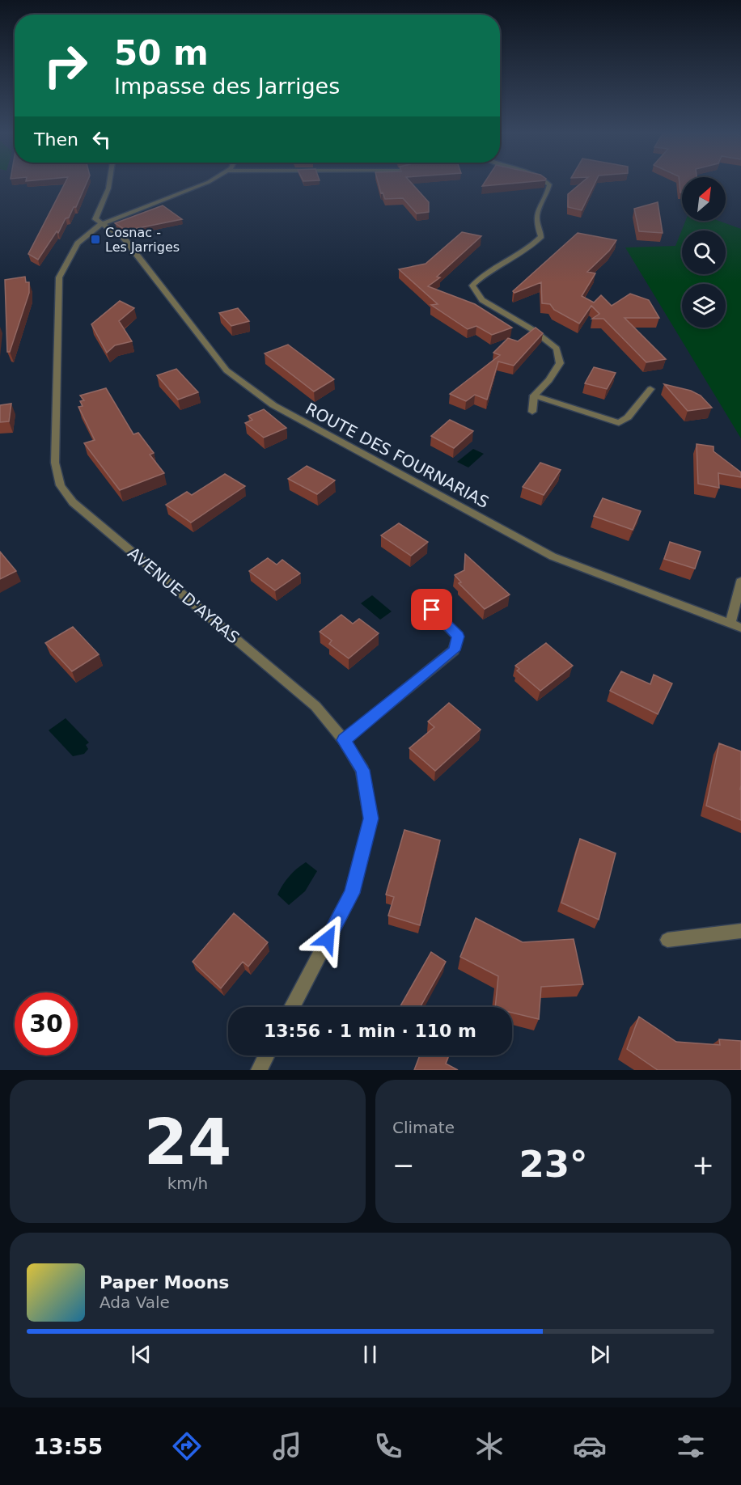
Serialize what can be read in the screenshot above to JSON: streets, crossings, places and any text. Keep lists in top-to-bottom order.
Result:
{
  "streets": {
    "street": ["ROUTE DES FOURNARIAS", "AVENUE D'AYRAS"]
  },
  "crossings": [
    ["ROUTE DES FOURNARIAS", "AVENUE D'AYRAS"]
  ],
  "places": {
    "transit": ["Cosnac - Les Jarriges"]
  },
  "north": "top right",
  "page": {
    "turn": ["50 m", "Impasse des Jarriges"],
    "then": "Then",
    "limit": "30",
    "trip": "13:56 · 1 min · 110 m",
    "tile": [
      ["24", "km/h"],
      "Climate"
    ],
    "heat": ["−", "23°", "+"],
    "song": ["Paper Moons", "Ada Vale"],
    "tabs": "13:55"
  }
}
